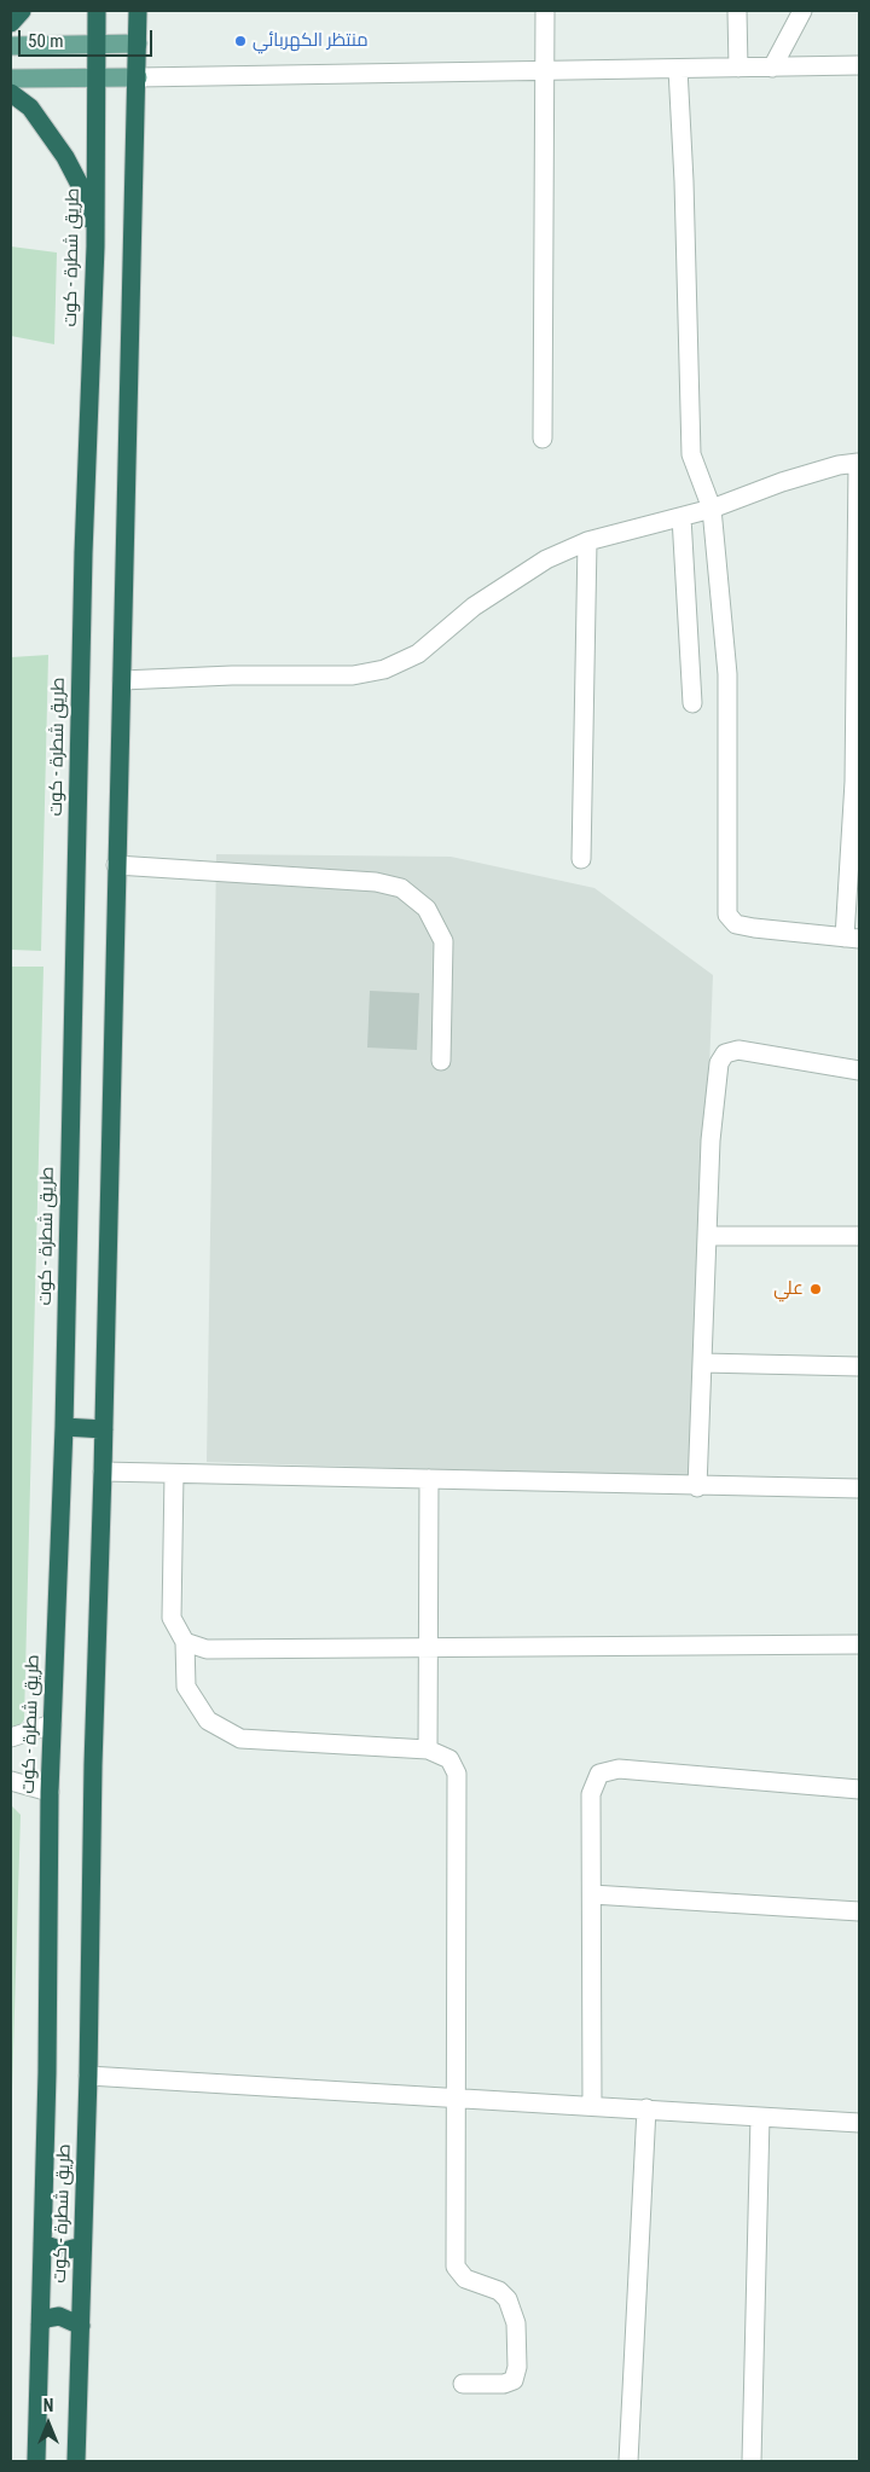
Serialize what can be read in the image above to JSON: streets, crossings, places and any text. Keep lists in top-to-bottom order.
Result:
{
  "streets": {
    "highway": ["طريق شطرة - كوت"]
  },
  "places": ["منتظر الكهربائي", "علي"],
  "scale_bar": "50 m",
  "north": "top"
}
